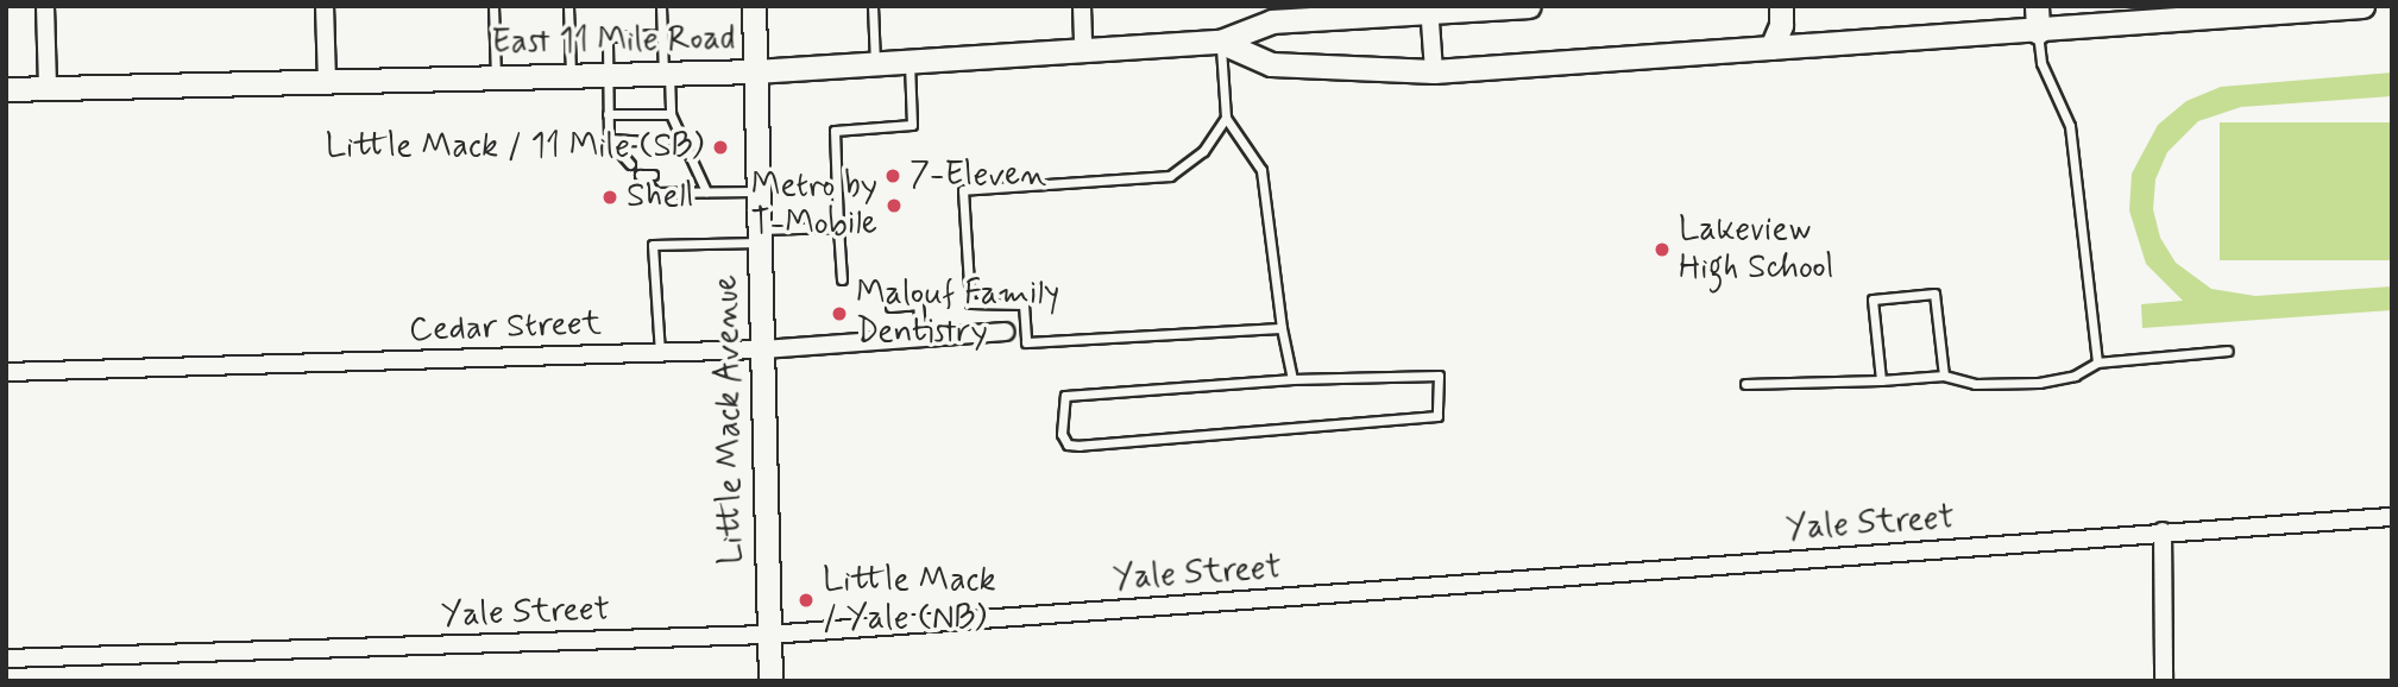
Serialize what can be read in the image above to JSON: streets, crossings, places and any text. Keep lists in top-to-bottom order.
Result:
{
  "streets": {
    "main road": ["East 11 Mile Road", "Little Mack Avenue"],
    "street": ["Cedar Street", "Yale Street"]
  },
  "crossings": [
    ["East 11 Mile Road", "Little Mack Avenue"],
    ["Cedar Street", "Little Mack Avenue"],
    ["Little Mack Avenue", "Yale Street"]
  ],
  "places": [
    "Little Mack / 11 Mile (SB)",
    "7-Eleven",
    "Shell",
    "Metro by T-Mobile",
    "Lakeview High School",
    "Malouf Family Dentistry",
    "Little Mack / Yale (NB)"
  ]
}
